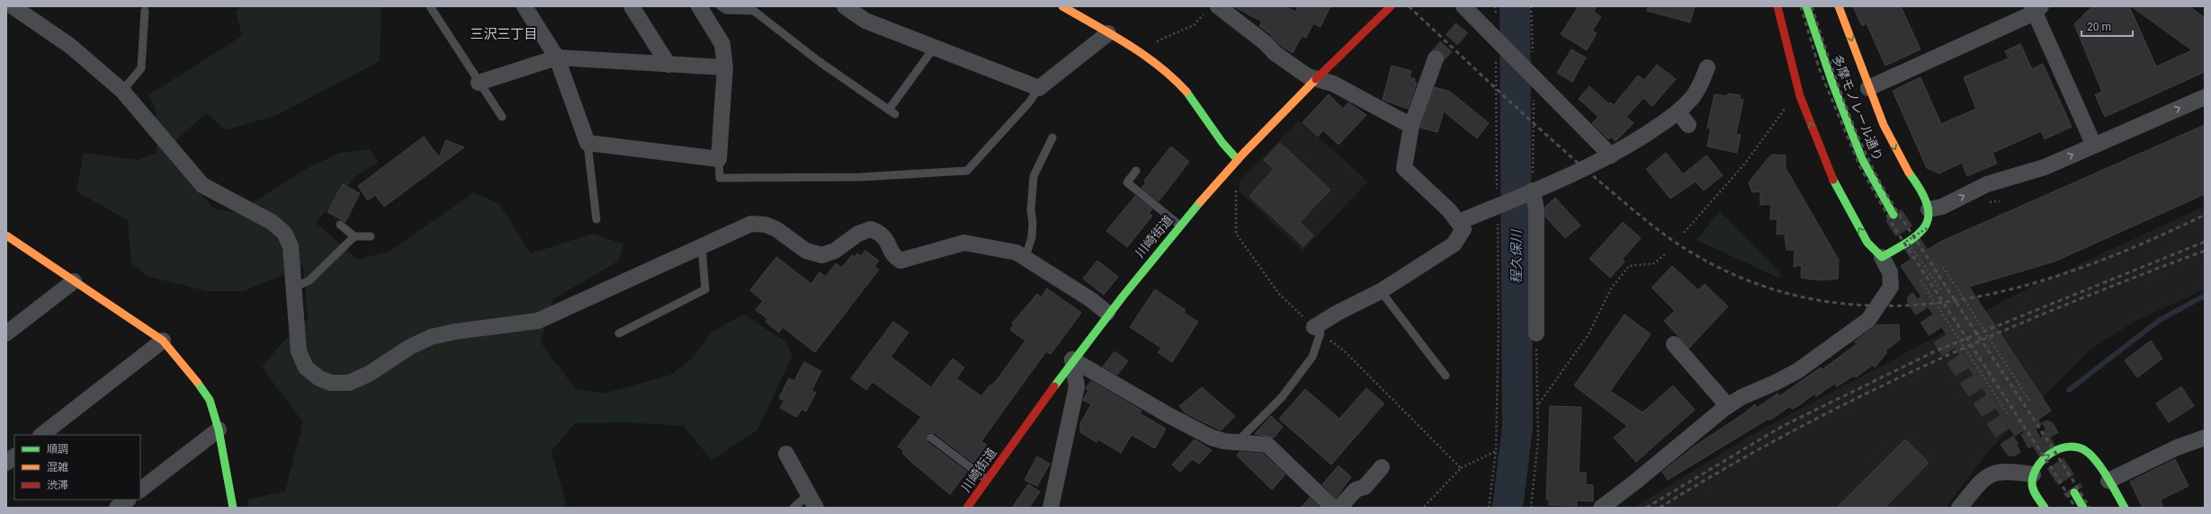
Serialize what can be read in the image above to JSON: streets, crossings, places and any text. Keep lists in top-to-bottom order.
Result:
{
  "streets": {
    "main road": ["多摩モノレール通り", "川崎街道"]
  },
  "districts": ["三沢三丁目"],
  "water": ["程久保川"],
  "legend": ["順調", "混雑", "渋滞"],
  "scale_bar": "20 m"
}
